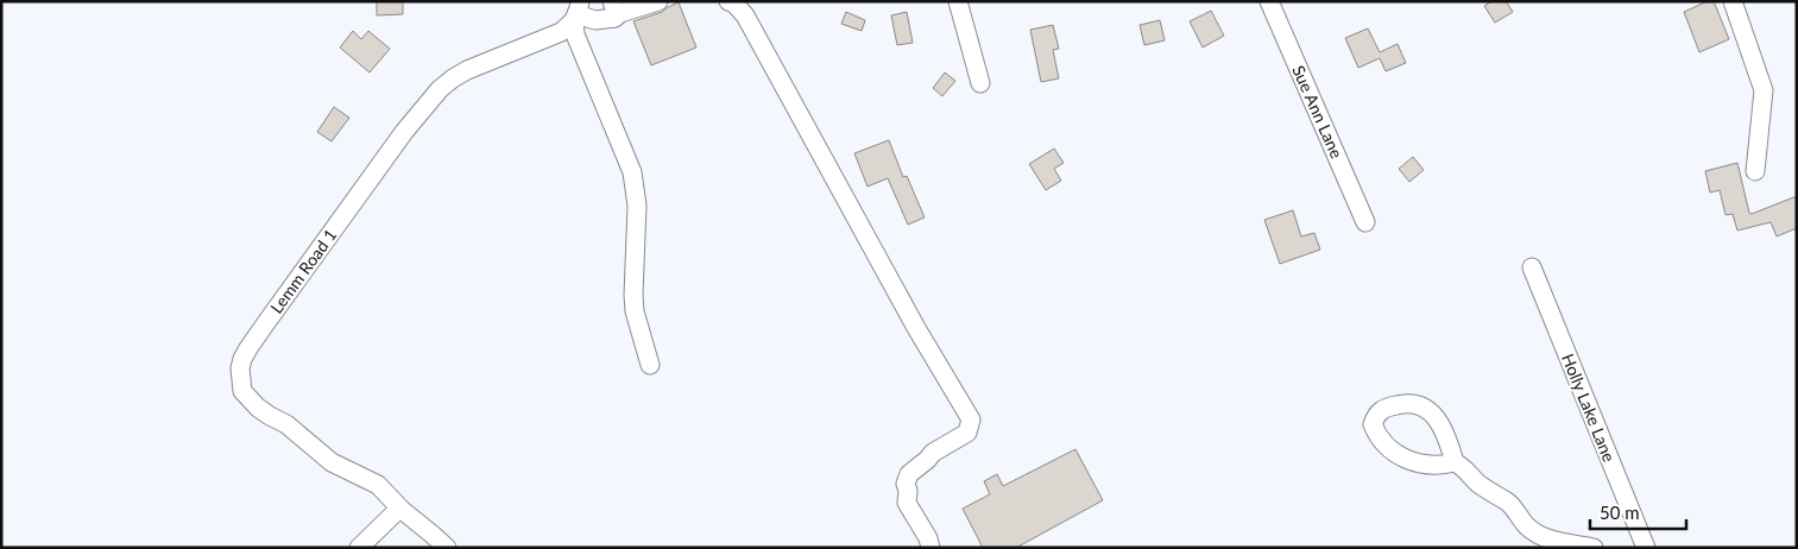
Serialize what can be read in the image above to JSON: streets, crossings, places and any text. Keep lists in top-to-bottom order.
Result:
{
  "streets": {
    "street": ["Sue Ann Lane", "Lemm Road 1", "Holly Lake Lane"]
  },
  "scale_bar": "50 m"
}
